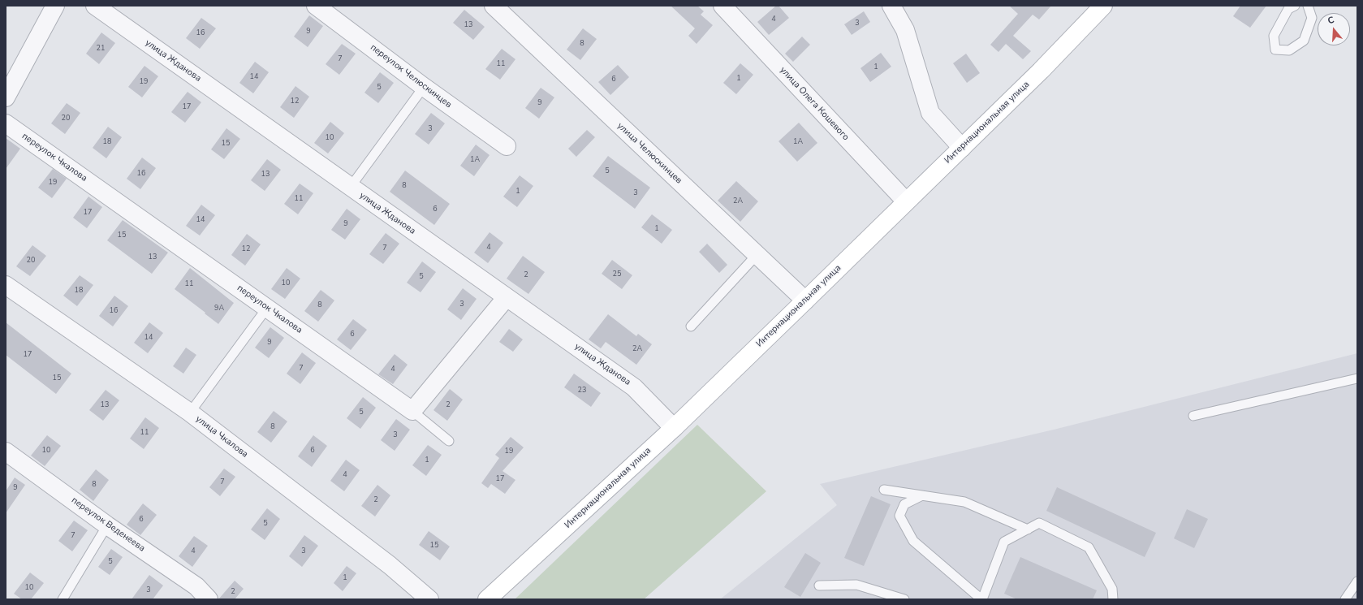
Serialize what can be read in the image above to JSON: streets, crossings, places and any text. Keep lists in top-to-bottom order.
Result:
{
  "streets": {
    "street": [
      "улица Жданова",
      "переулок Челюскинцев",
      "улица Олега Кошевого",
      "Интернациональная улица",
      "улица Челюскинцев",
      "переулок Чкалова",
      "улица Чкалова",
      "переулок Веденеева"
    ]
  },
  "crossings": [
    ["улица Жданова", "Интернациональная улица"],
    ["улица Олега Кошевого", "Интернациональная улица"],
    ["Интернациональная улица", "улица Челюскинцев"]
  ],
  "house_numbers": [
    "4",
    "3",
    "13",
    "9",
    "16",
    "8",
    "21",
    "7",
    "11",
    "1",
    "14",
    "1",
    "6",
    "19",
    "5",
    "12",
    "9",
    "17",
    "20",
    "3",
    "10",
    "18",
    "1А",
    "15",
    "1А",
    "5",
    "16",
    "13",
    "19",
    "8",
    "1",
    "3",
    "11",
    "2А",
    "6",
    "17",
    "14",
    "9",
    "1",
    "15",
    "4",
    "7",
    "12",
    "13",
    "20",
    "25",
    "2",
    "5",
    "10",
    "11",
    "18",
    "3",
    "8",
    "9А",
    "16",
    "6",
    "14",
    "9",
    "2А",
    "17",
    "7",
    "4",
    "15",
    "23",
    "13",
    "2",
    "5",
    "8",
    "11",
    "3",
    "10",
    "6",
    "19",
    "1",
    "4",
    "17",
    "7",
    "8",
    "9",
    "2",
    "6",
    "5",
    "7",
    "15",
    "4",
    "3",
    "5",
    "1",
    "10",
    "3",
    "2"
  ],
  "north": "top"
}
